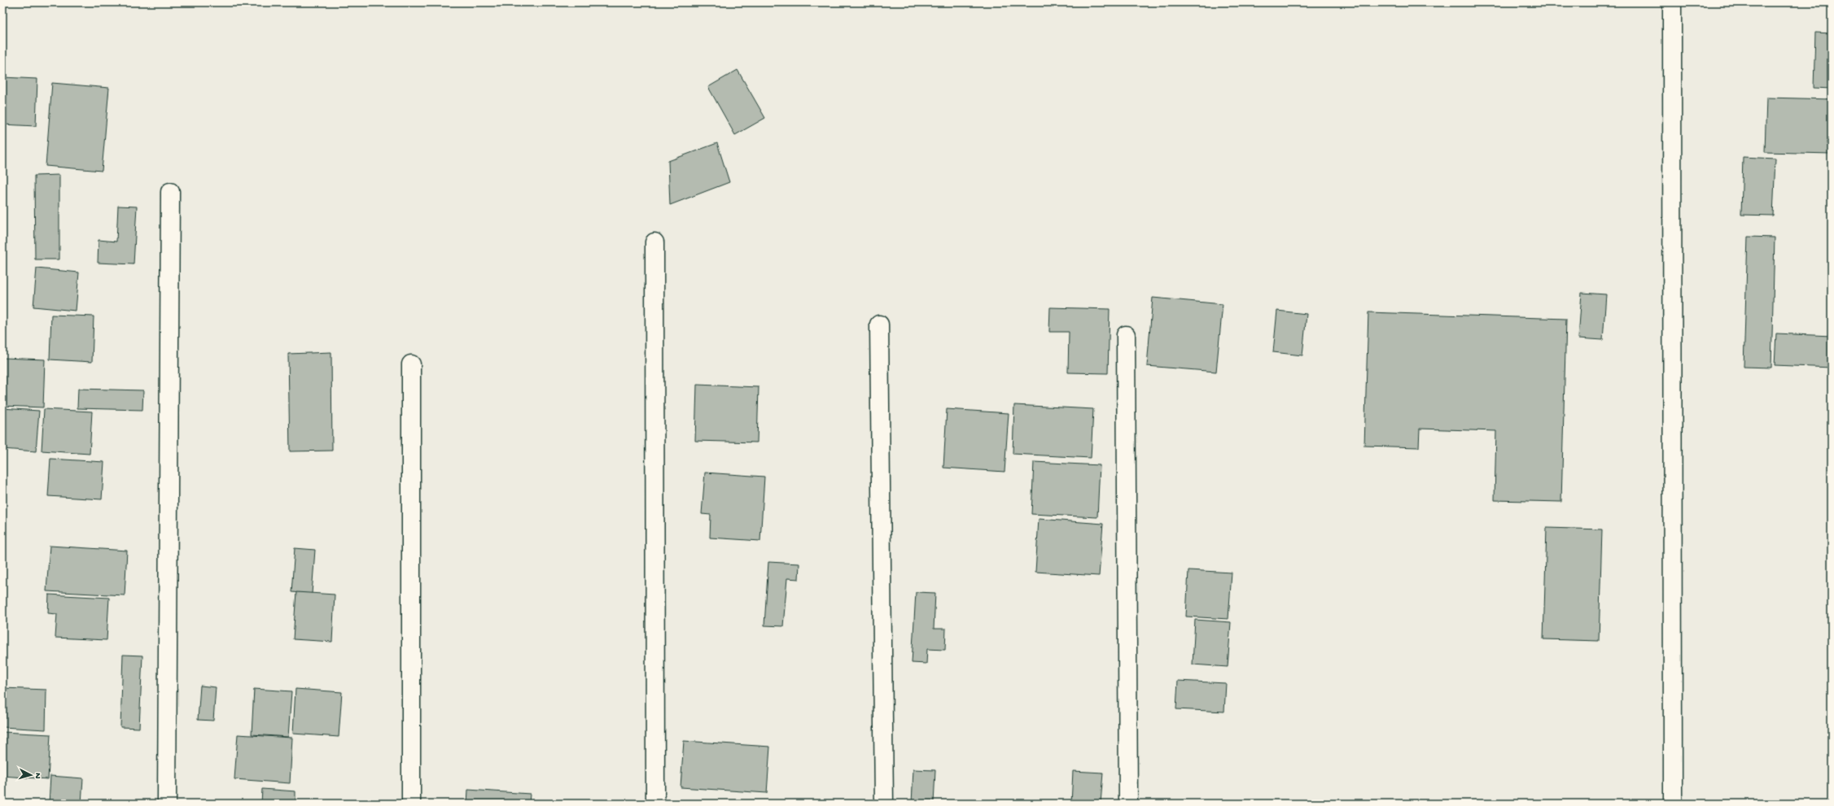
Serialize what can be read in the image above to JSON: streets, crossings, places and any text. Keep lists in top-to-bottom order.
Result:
{
  "north": "right"
}
